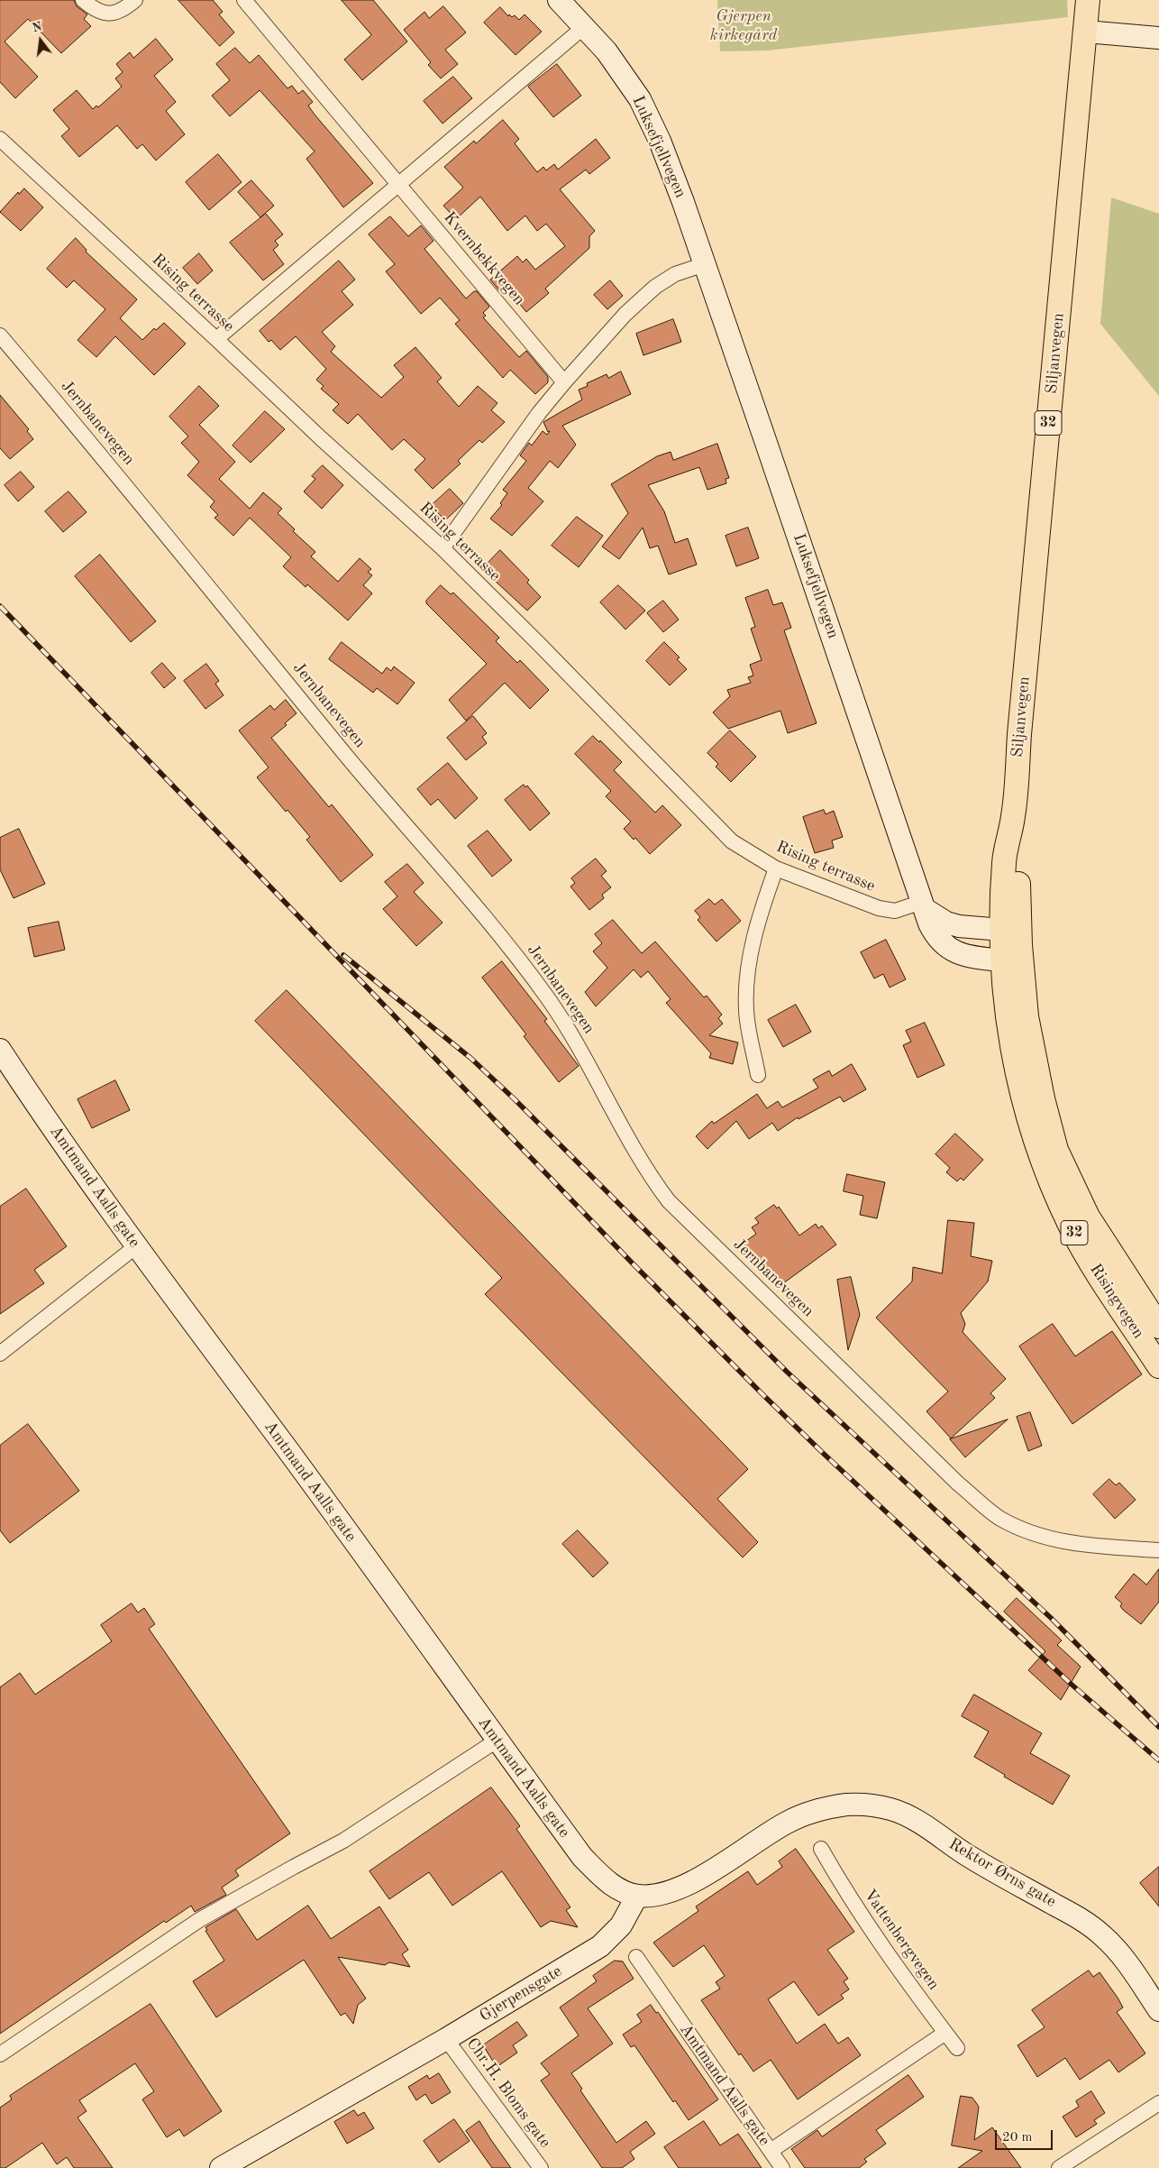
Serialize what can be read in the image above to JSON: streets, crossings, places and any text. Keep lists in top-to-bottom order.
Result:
{
  "streets": {
    "main road": [
      "Luksefjellvegen",
      "Siljanvegen",
      "32",
      "Amtmand Aalls gate",
      "Risingvegen",
      "Rektor Ørns gate",
      "Gjerpensgate"
    ],
    "street": [
      "Kvernbekkvegen",
      "Rising terrasse",
      "Jernbanevegen",
      "Vattenbergvegen",
      "Chr.H. Bloms gate"
    ]
  },
  "crossings": [
    ["Luksefjellvegen", "Rising terrasse"],
    ["Luksefjellvegen", "Siljanvegen"],
    ["Siljanvegen", "Risingvegen"],
    ["Amtmand Aalls gate", "Rektor Ørns gate"],
    ["Amtmand Aalls gate", "Gjerpensgate"],
    ["Rektor Ørns gate", "Gjerpensgate"],
    ["Gjerpensgate", "Chr.H. Bloms gate"]
  ],
  "parks": ["Gjerpen kirkegård"],
  "scale_bar": "20 m",
  "north": "top"
}
